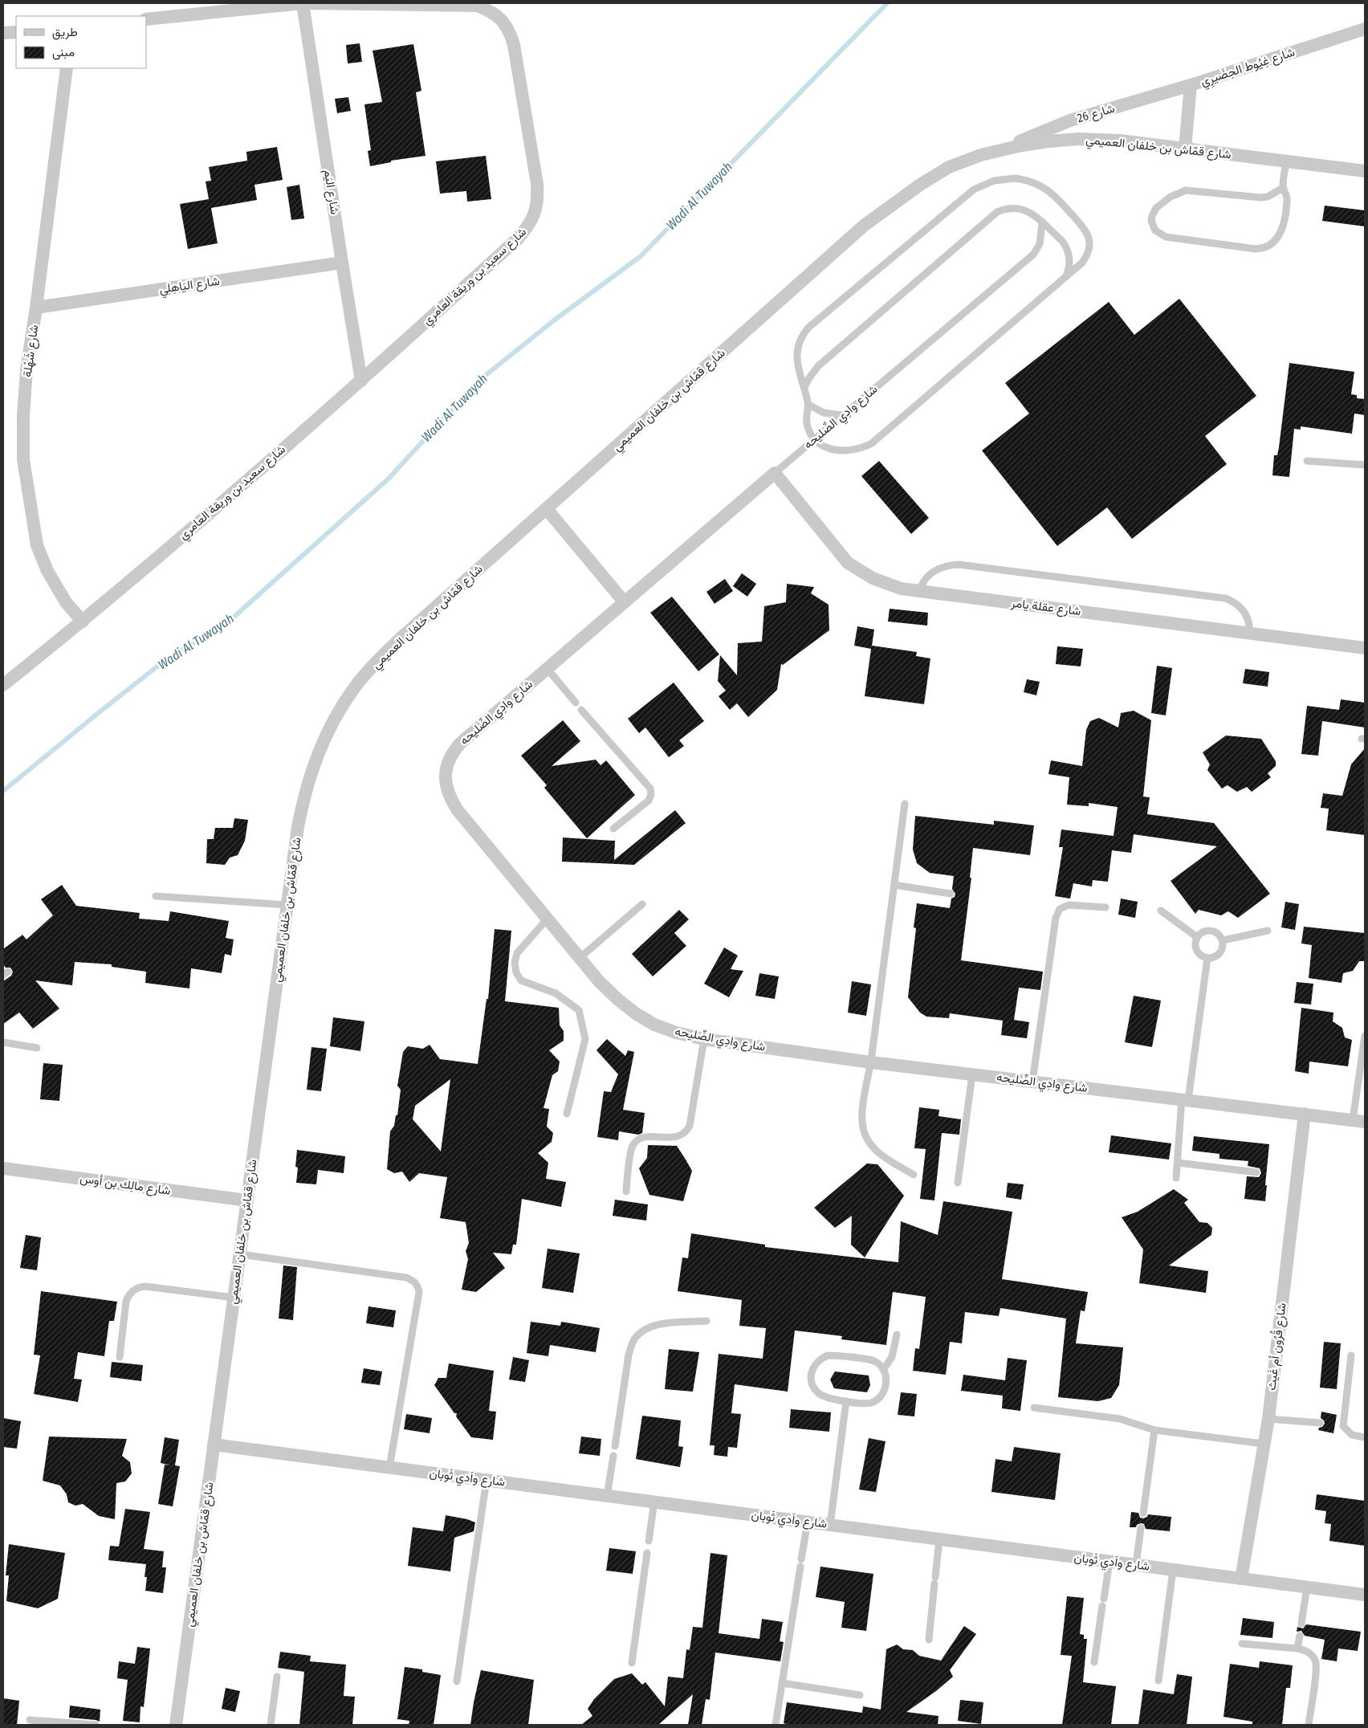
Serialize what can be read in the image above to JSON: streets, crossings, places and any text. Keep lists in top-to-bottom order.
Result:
{
  "streets": {
    "street": [
      "شارع غِيُوط الحِضَيرِي",
      "شارع 26",
      "شارع قمّاش بن خلفان العميمي",
      "شارع اليَم",
      "شارع سعيد بن وريقة العامري",
      "شارع اليَاهِلِي",
      "شارع شَهْلة",
      "شارع وادِي الصِّليحه",
      "شارع عقلة يامر",
      "شارع مالِك بن أوس",
      "شارع قُرُون أم غَيث",
      "شارع واَدي ثَوبان"
    ]
  },
  "crossings": [
    ["شارع غِيُوط الحِضَيرِي", "شارع 26"],
    ["شارع غِيُوط الحِضَيرِي", "شارع قمّاش بن خلفان العميمي"],
    ["شارع 26", "شارع قمّاش بن خلفان العميمي"],
    ["شارع قمّاش بن خلفان العميمي", "شارع مالِك بن أوس"],
    ["شارع قمّاش بن خلفان العميمي", "شارع واَدي ثَوبان"],
    ["شارع اليَم", "شارع سعيد بن وريقة العامري"],
    ["شارع اليَم", "شارع اليَاهِلِي"],
    ["شارع سعيد بن وريقة العامري", "شارع شَهْلة"],
    ["شارع اليَاهِلِي", "شارع شَهْلة"],
    ["شارع وادِي الصِّليحه", "شارع عقلة يامر"],
    ["شارع وادِي الصِّليحه", "شارع قُرُون أم غَيث"],
    ["شارع قُرُون أم غَيث", "شارع واَدي ثَوبان"]
  ],
  "water": ["Wadi Al Tuwayah"],
  "legend": ["طريق", "مبنى"]
}
